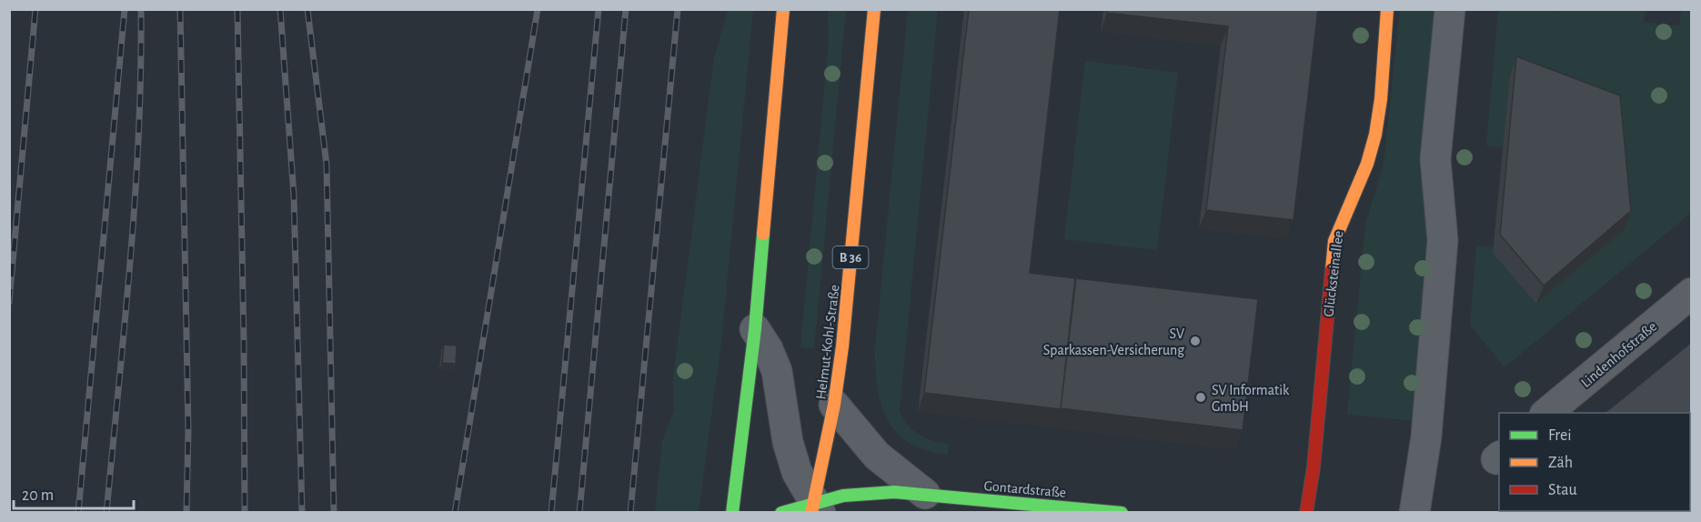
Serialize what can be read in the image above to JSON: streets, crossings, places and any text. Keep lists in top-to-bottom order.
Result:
{
  "streets": {
    "main road": [
      "B 36",
      "Glücksteinallee",
      "Helmut-Kohl-Straße",
      "Gontardstraße"
    ],
    "street": ["Lindenhofstraße"]
  },
  "crossings": [
    ["Helmut-Kohl-Straße", "Gontardstraße"]
  ],
  "places": ["SV Sparkassen-Versicherung", "SV Informatik GmbH"],
  "legend": ["Frei", "Zäh", "Stau"],
  "scale_bar": "20 m"
}
